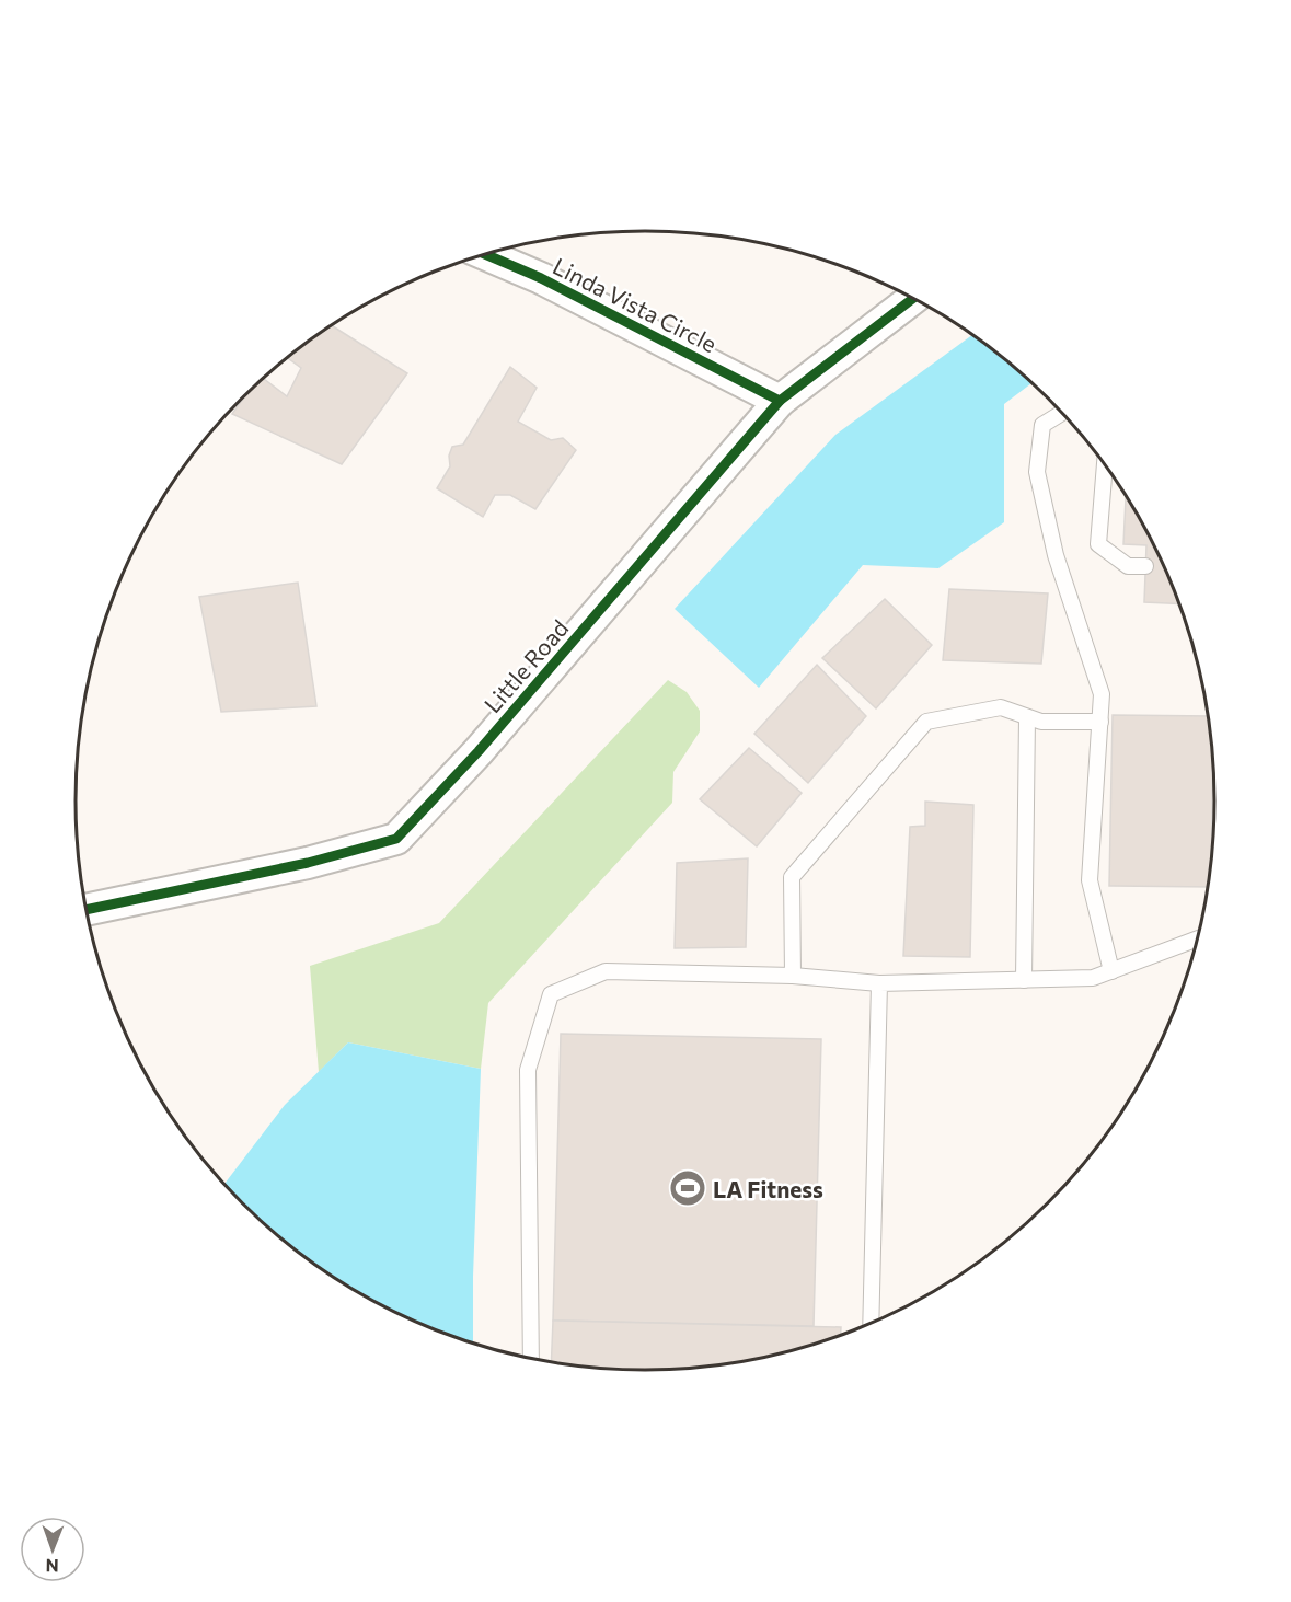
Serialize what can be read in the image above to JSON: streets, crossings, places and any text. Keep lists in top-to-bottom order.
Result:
{
  "streets": {
    "street": ["Linda Vista Circle", "Little Road"]
  },
  "crossings": [
    ["Linda Vista Circle", "Little Road"]
  ],
  "places": {
    "sports": ["LA Fitness"]
  },
  "north": "bottom"
}
